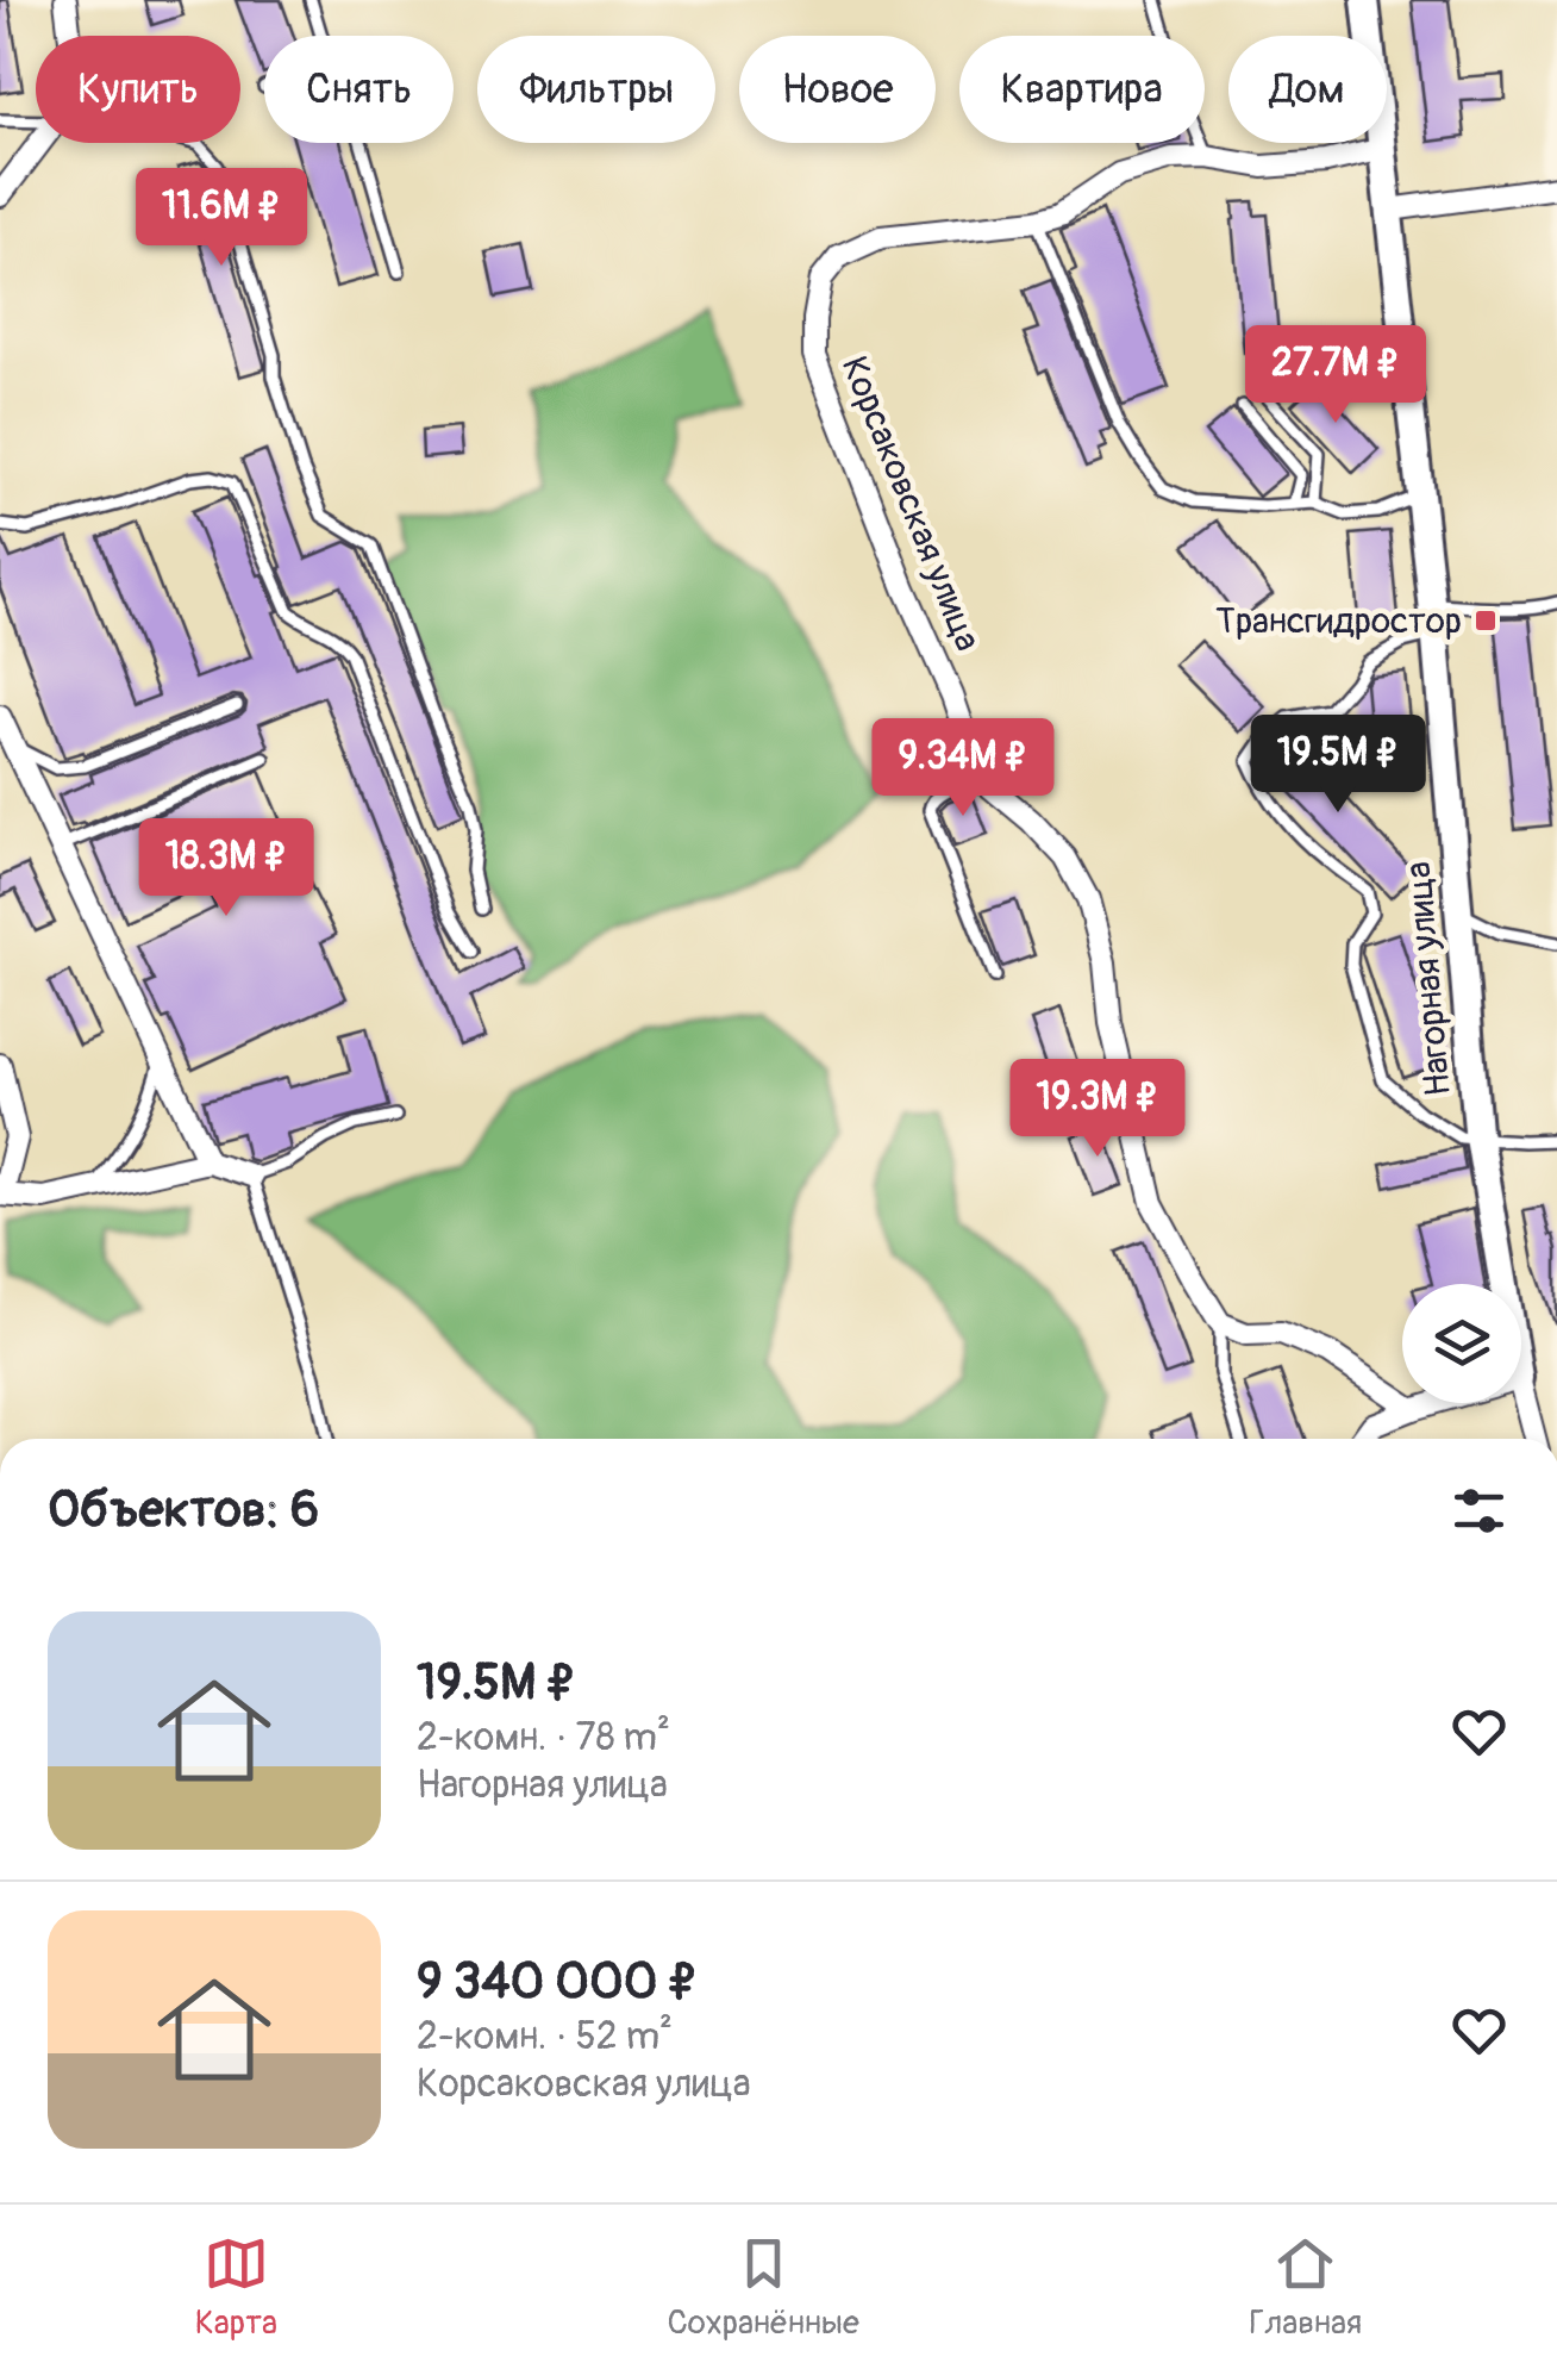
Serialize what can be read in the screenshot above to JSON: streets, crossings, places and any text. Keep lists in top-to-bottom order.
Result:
{
  "streets": {
    "street": ["Корсаковская улица", "Нагорная улица"]
  },
  "places": {
    "transit": ["Трансгидростор"]
  },
  "page": {
    "chip": [
      "Купить",
      "Снять",
      "Фильтры",
      "Новое",
      "Квартира",
      "Дом"
    ],
    "price": [
      "11.6M ₽",
      "27.7M ₽",
      "19.5M ₽",
      "9.34M ₽",
      "18.3M ₽",
      "19.3M ₽"
    ],
    "heading": "Объектов: 6",
    "list": [
      {
        "name": "19.5M ₽",
        "note": "2-комн. · 78 m² · Нагорная улица"
      },
      {
        "name": "9 340 000 ₽",
        "note": "2-комн. · 52 m² · Корсаковская улица"
      }
    ],
    "tabs": ["Карта", "Сохранённые", "Главная"]
  }
}
